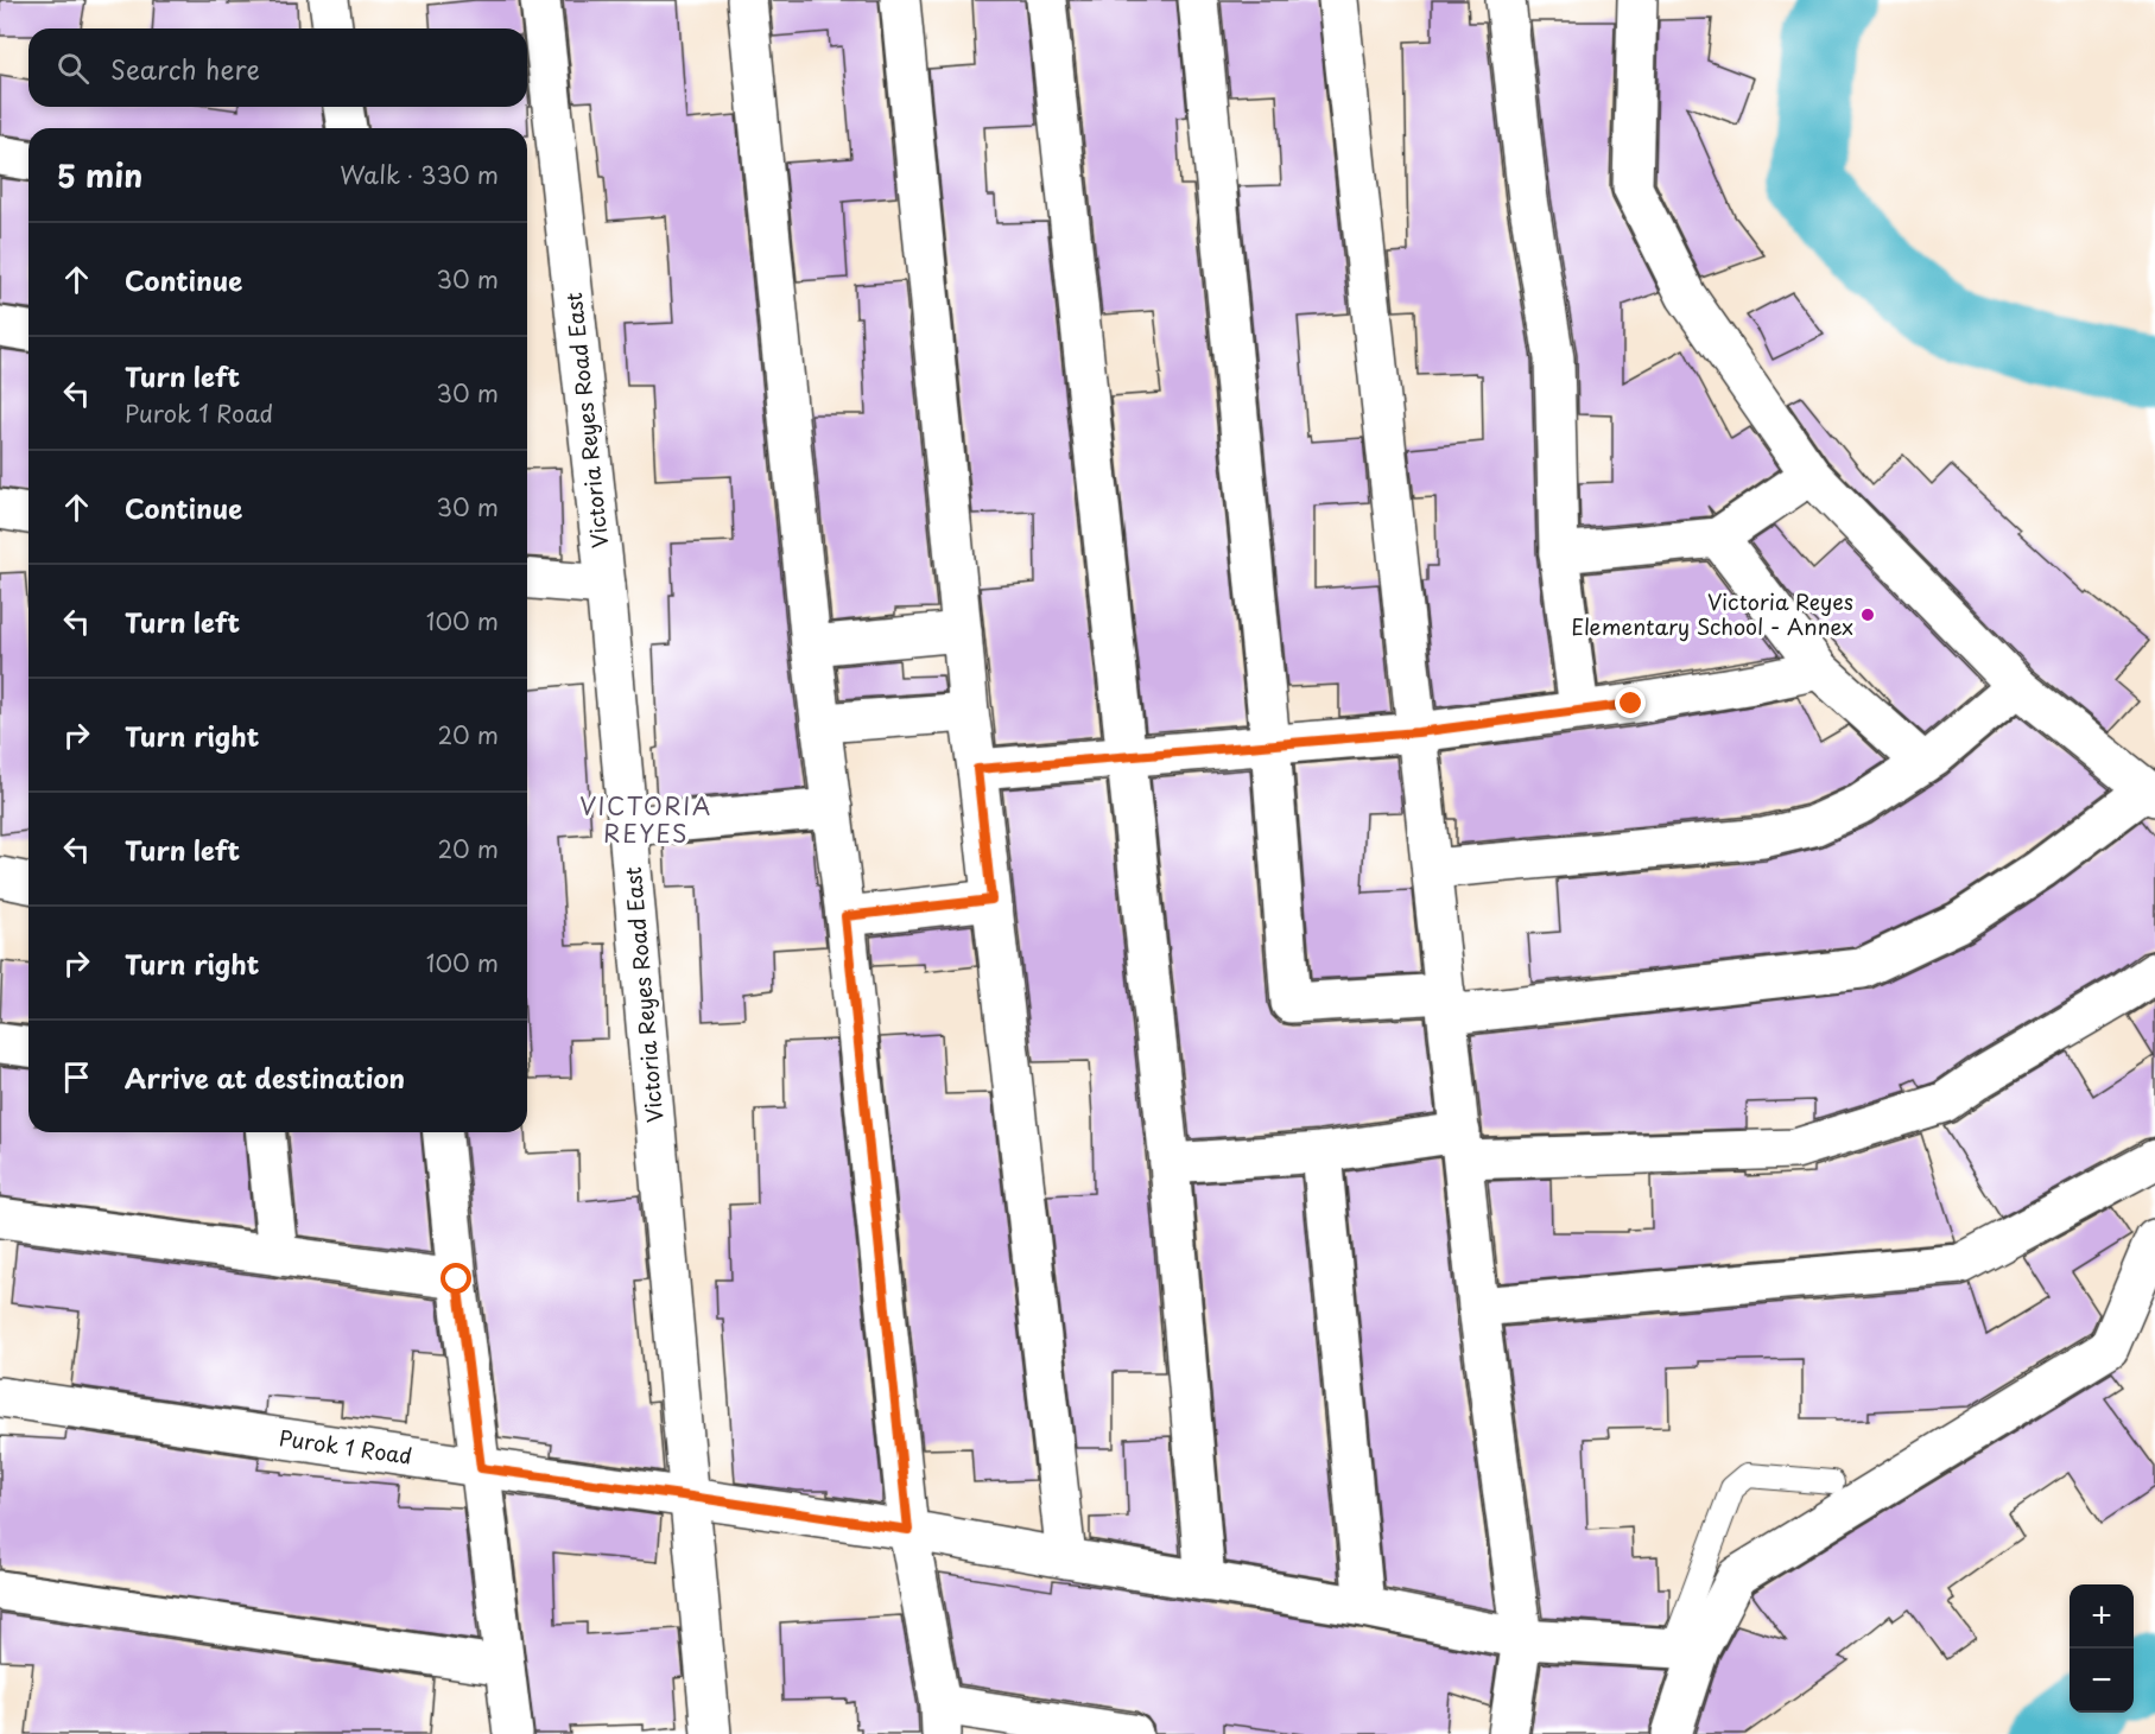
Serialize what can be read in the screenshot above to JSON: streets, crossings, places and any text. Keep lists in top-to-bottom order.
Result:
{
  "streets": {
    "street": ["Victoria Reyes Road East", "Purok 1 Road"]
  },
  "crossings": [
    ["Victoria Reyes Road East", "Purok 1 Road"]
  ],
  "districts": ["VICTORIA REYES"],
  "places": ["Victoria Reyes Elementary School - Annex"],
  "page": {
    "search": "Search here",
    "heading": ["5 min", "Walk · 330 m"],
    "list": [
      ["Continue", "30 m"],
      ["Turn left", "Purok 1 Road", "30 m"],
      ["Continue", "30 m"],
      ["Turn left", "100 m"],
      ["Turn right", "20 m"],
      ["Turn left", "20 m"],
      ["Turn right", "100 m"],
      "Arrive at destination"
    ],
    "map_buttons": ["+", "−"]
  }
}
